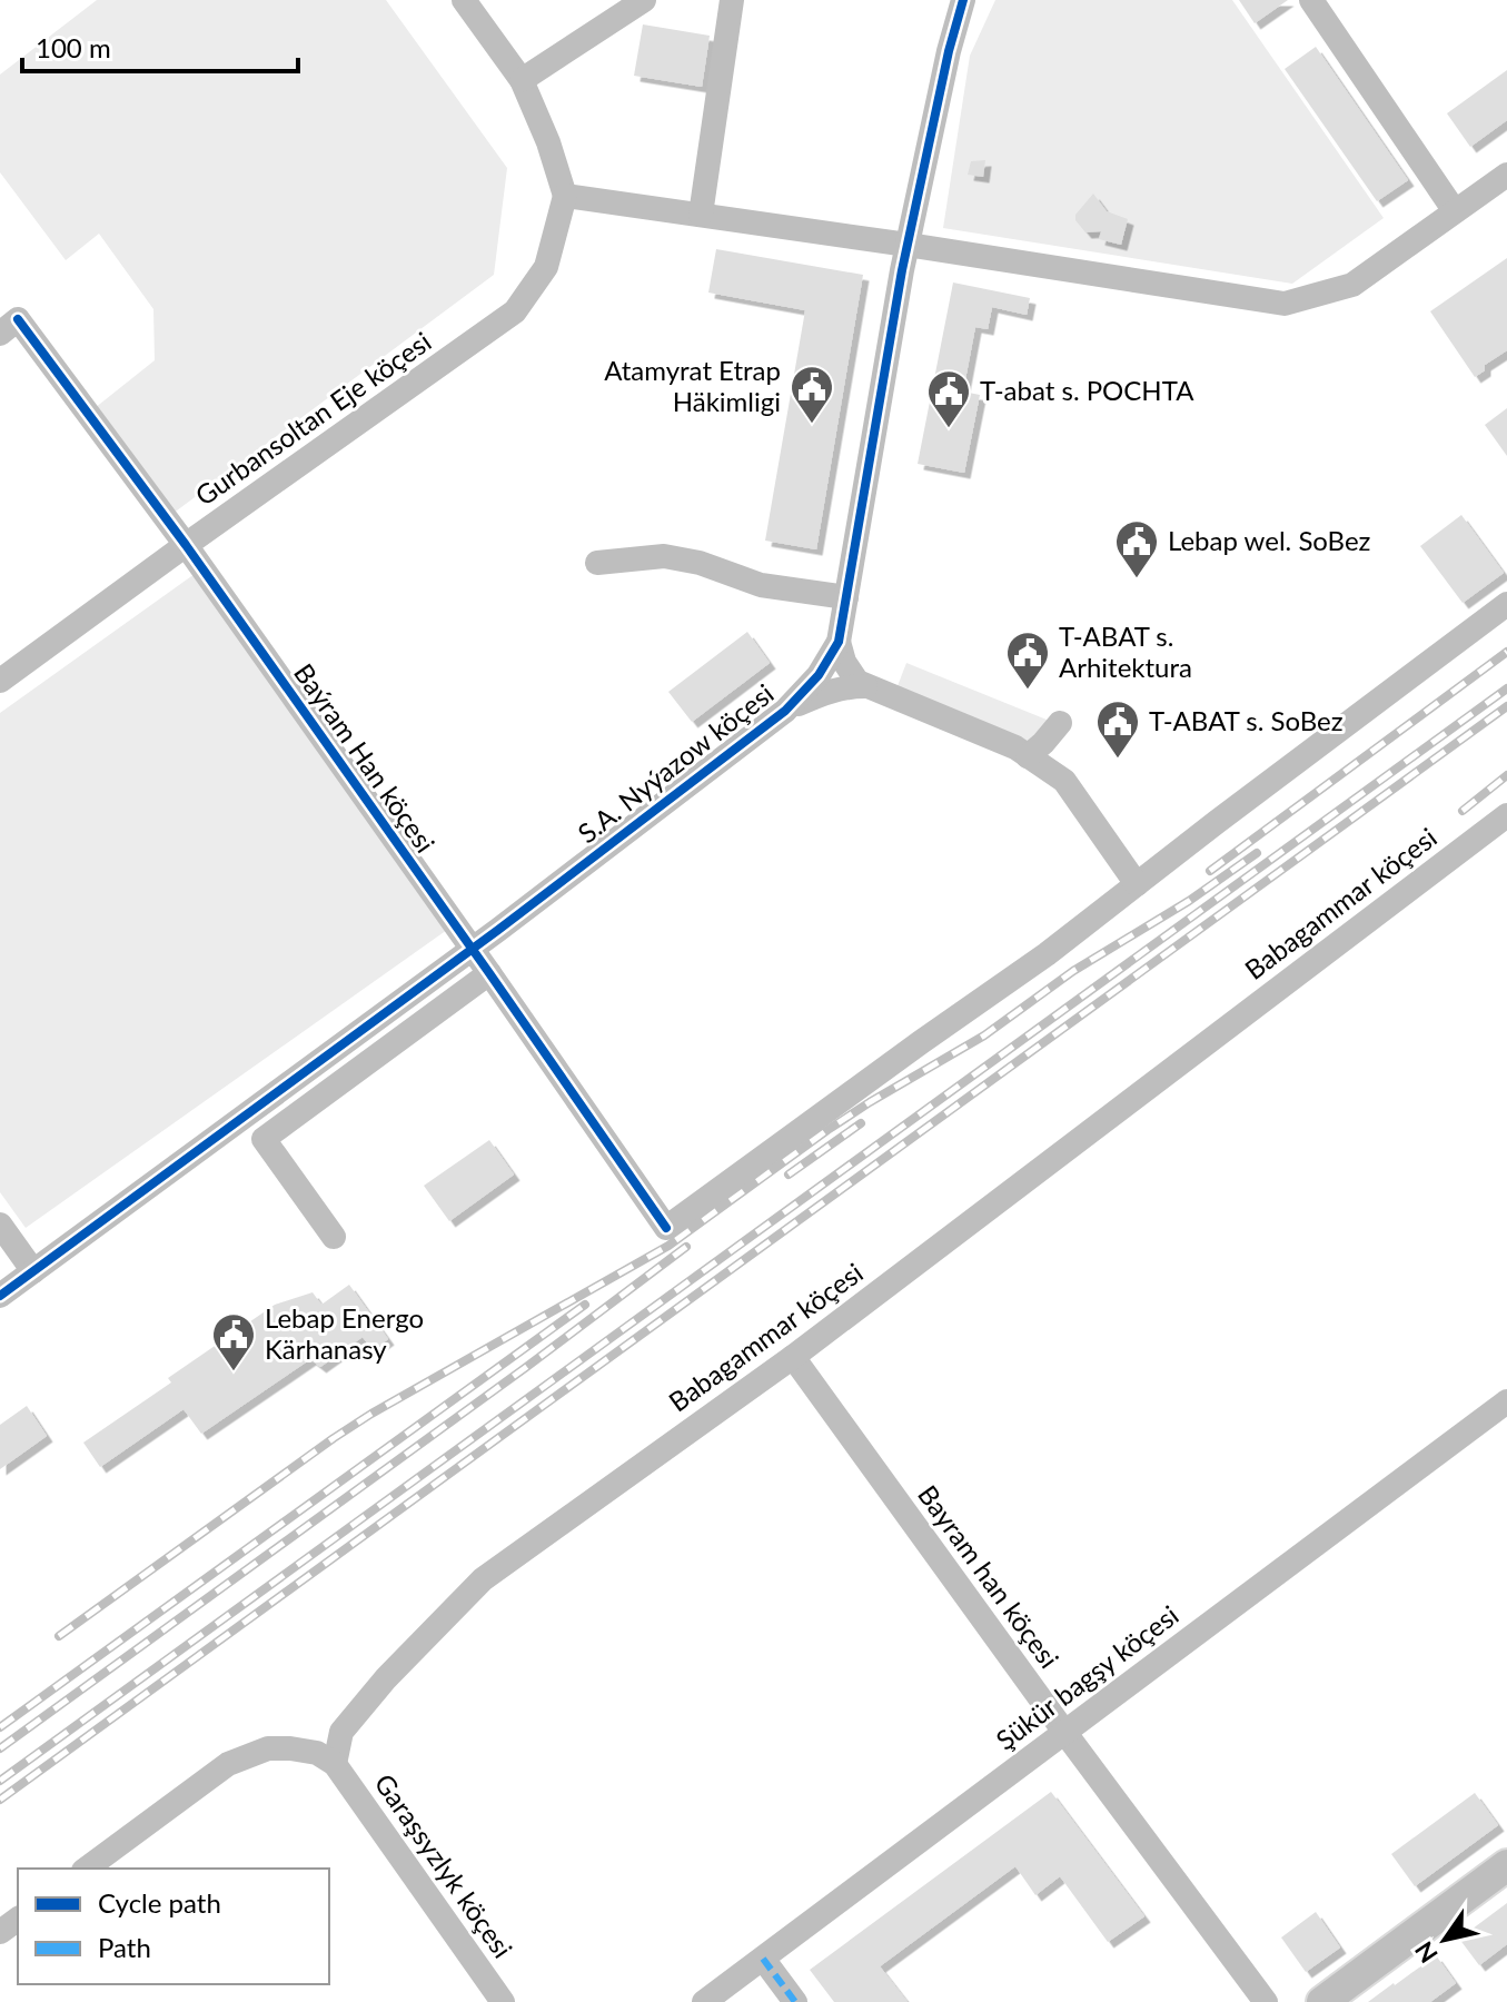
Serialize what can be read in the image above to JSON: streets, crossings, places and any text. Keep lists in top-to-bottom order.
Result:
{
  "streets": {
    "street": [
      "Gurbansoltan Eje köçesi",
      "Baýram Han köçesi",
      "S.A. Nyýazow köçesi",
      "Babagammar köçesi",
      "Bayram han köçesi",
      "Şükür bagşy köçesi",
      "Garaşsyzlyk köçesi"
    ]
  },
  "crossings": [
    ["Gurbansoltan Eje köçesi", "Baýram Han köçesi"],
    ["Baýram Han köçesi", "S.A. Nyýazow köçesi"],
    ["Babagammar köçesi", "Bayram han köçesi"],
    ["Babagammar köçesi", "Garaşsyzlyk köçesi"],
    ["Bayram han köçesi", "Şükür bagşy köçesi"]
  ],
  "places": {
    "public building": [
      "Atamyrat Etrap Häkimligi",
      "T-abat s. POCHTA",
      "Lebap wel. SoBez",
      "T-ABAT s. Arhitektura",
      "T-ABAT s. SoBez",
      "Lebap Energo Kärhanasy"
    ]
  },
  "legend": ["Cycle path", "Path"],
  "scale_bar": "100 m",
  "north": "bottom left"
}
